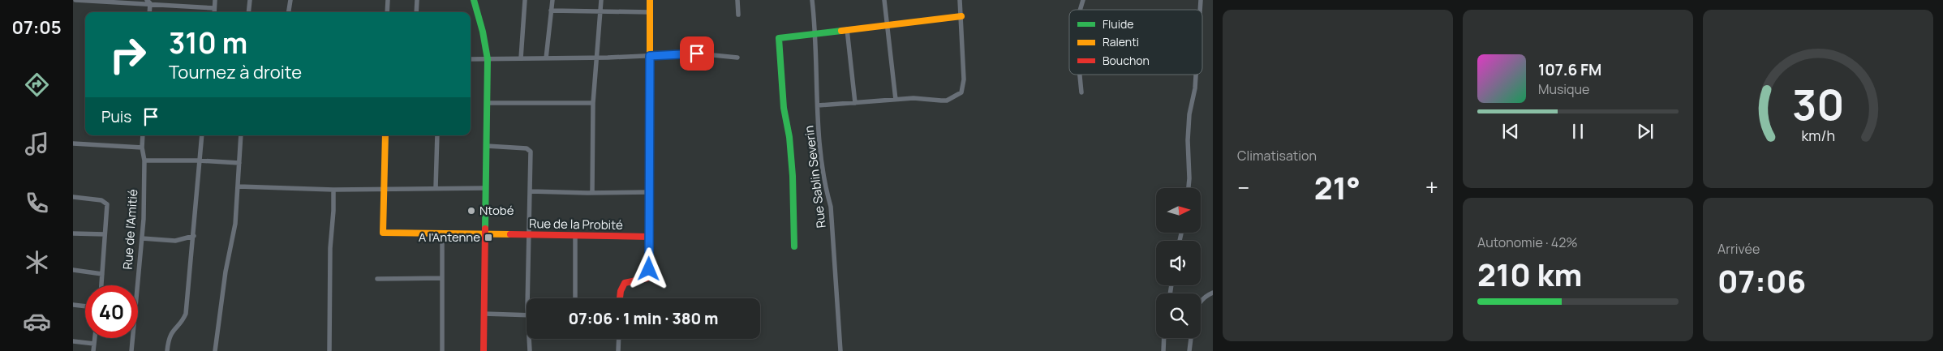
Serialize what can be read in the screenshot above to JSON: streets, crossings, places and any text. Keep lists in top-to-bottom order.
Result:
{
  "streets": {
    "street": ["Rue Sablin Severin", "Rue de la Probité", "Rue de l'Amitié"]
  },
  "places": {
    "other": ["Ntobé"],
    "transit": ["A l'Antenne"]
  },
  "legend": ["Fluide", "Ralenti", "Bouchon"],
  "north": "right",
  "page": {
    "tabs": "07:05",
    "tile": [
      "Climatisation",
      ["Autonomie · 42%", "210 km"],
      ["Arrivée", "07:06"]
    ],
    "turn": ["310 m", "Tournez à droite"],
    "song": ["107.6 FM", "Musique"],
    "then": "Puis",
    "heat": ["−", "21°", "+"],
    "limit": "40",
    "trip": "07:06 · 1 min · 380 m",
    "gauge": ["30", "km/h"]
  }
}
